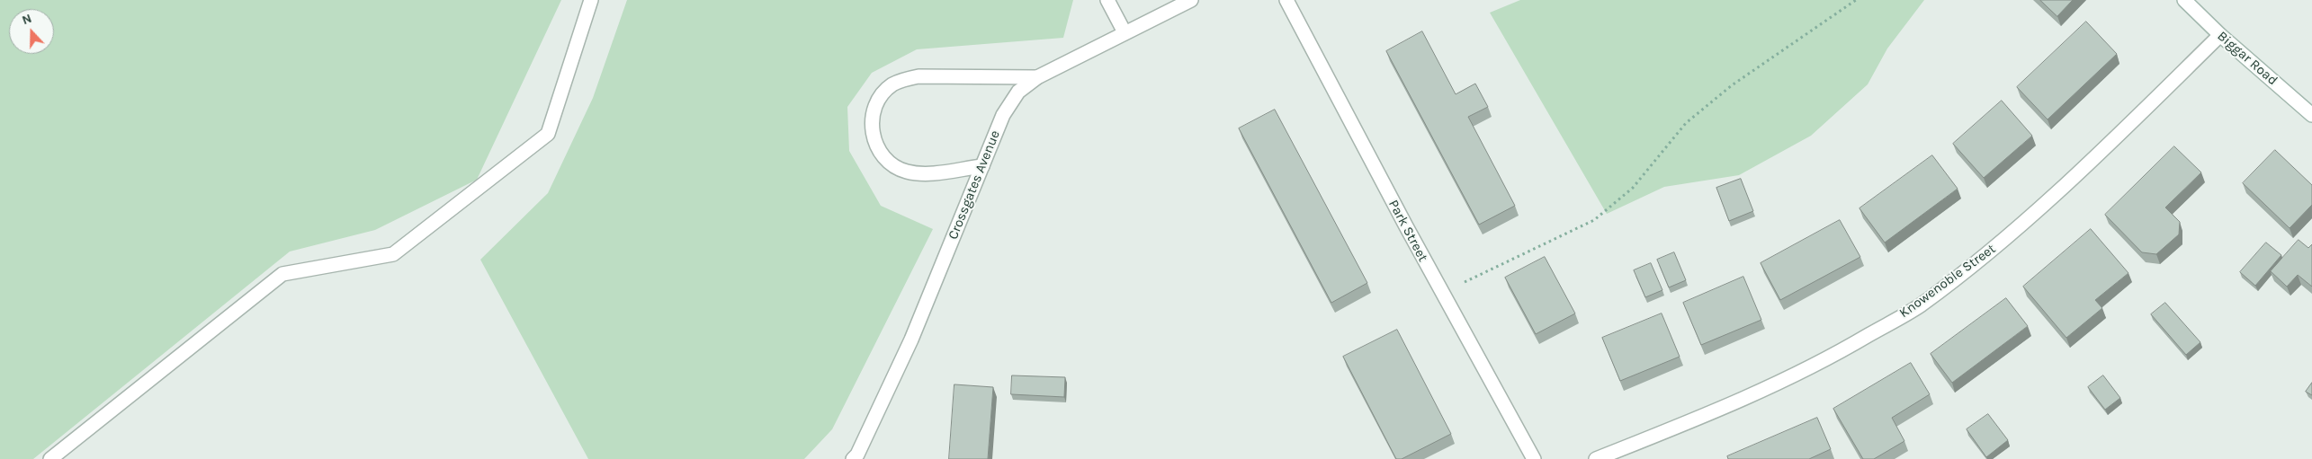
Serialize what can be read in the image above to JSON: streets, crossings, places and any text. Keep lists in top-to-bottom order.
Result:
{
  "streets": {
    "street": [
      "Biggar Road",
      "Crossgates Avenue",
      "Park Street",
      "Knowenoble Street"
    ]
  },
  "crossings": [
    ["Biggar Road", "Knowenoble Street"]
  ],
  "north": "top"
}
